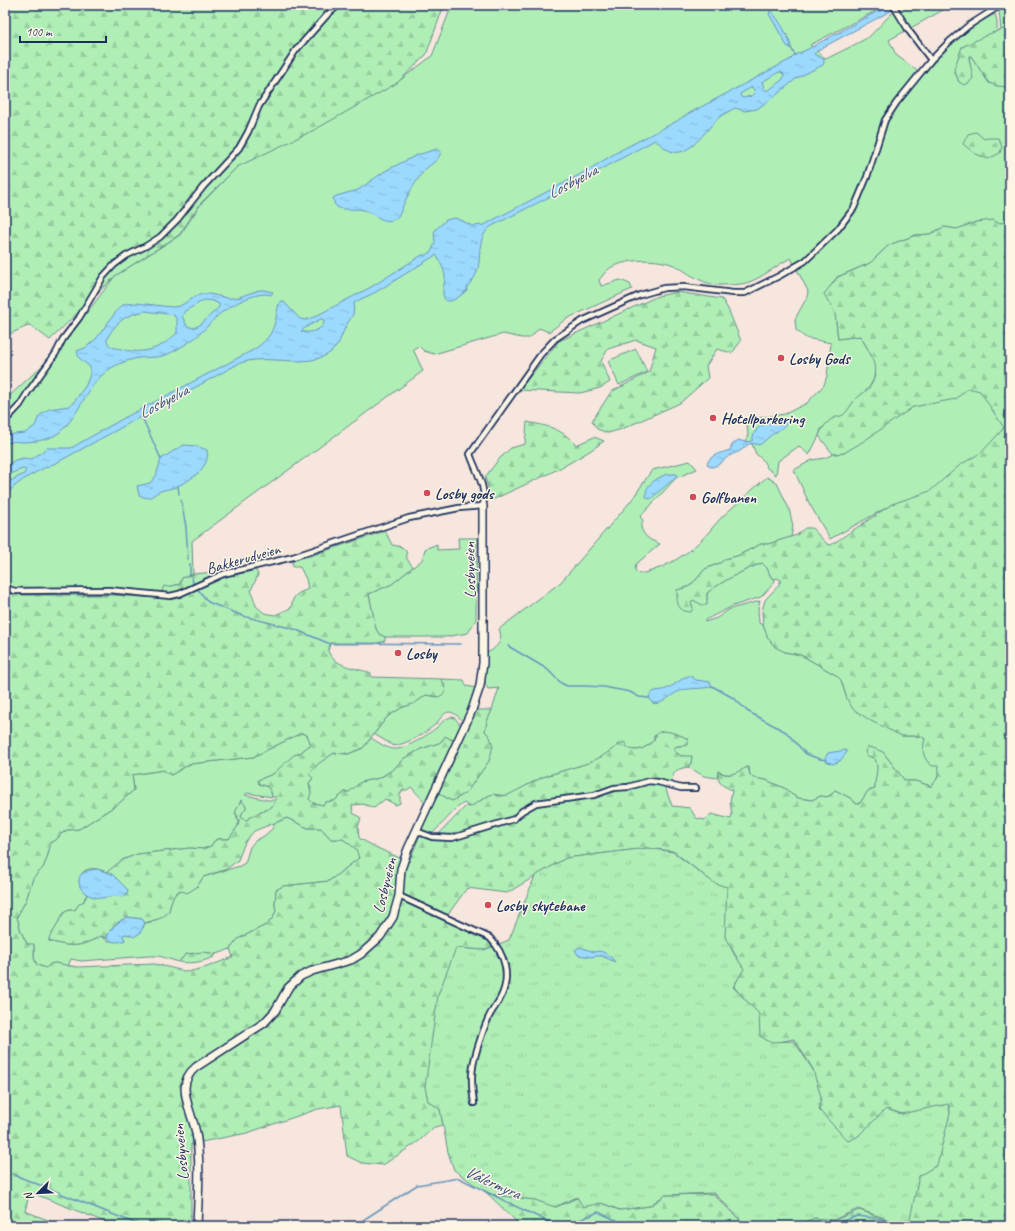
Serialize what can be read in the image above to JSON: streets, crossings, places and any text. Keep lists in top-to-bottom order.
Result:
{
  "streets": {
    "main road": ["Losbyveien"],
    "street": ["Bakkerudveien"]
  },
  "crossings": [
    ["Bakkerudveien", "Losbyveien"]
  ],
  "water": ["Losbyelva", "Vålermyra"],
  "places": [
    "Losby Gods",
    "Hotellparkering",
    "Losby gods",
    "Golfbanen",
    "Losby",
    "Losby skytebane"
  ],
  "scale_bar": "100 m",
  "north": "bottom left"
}
